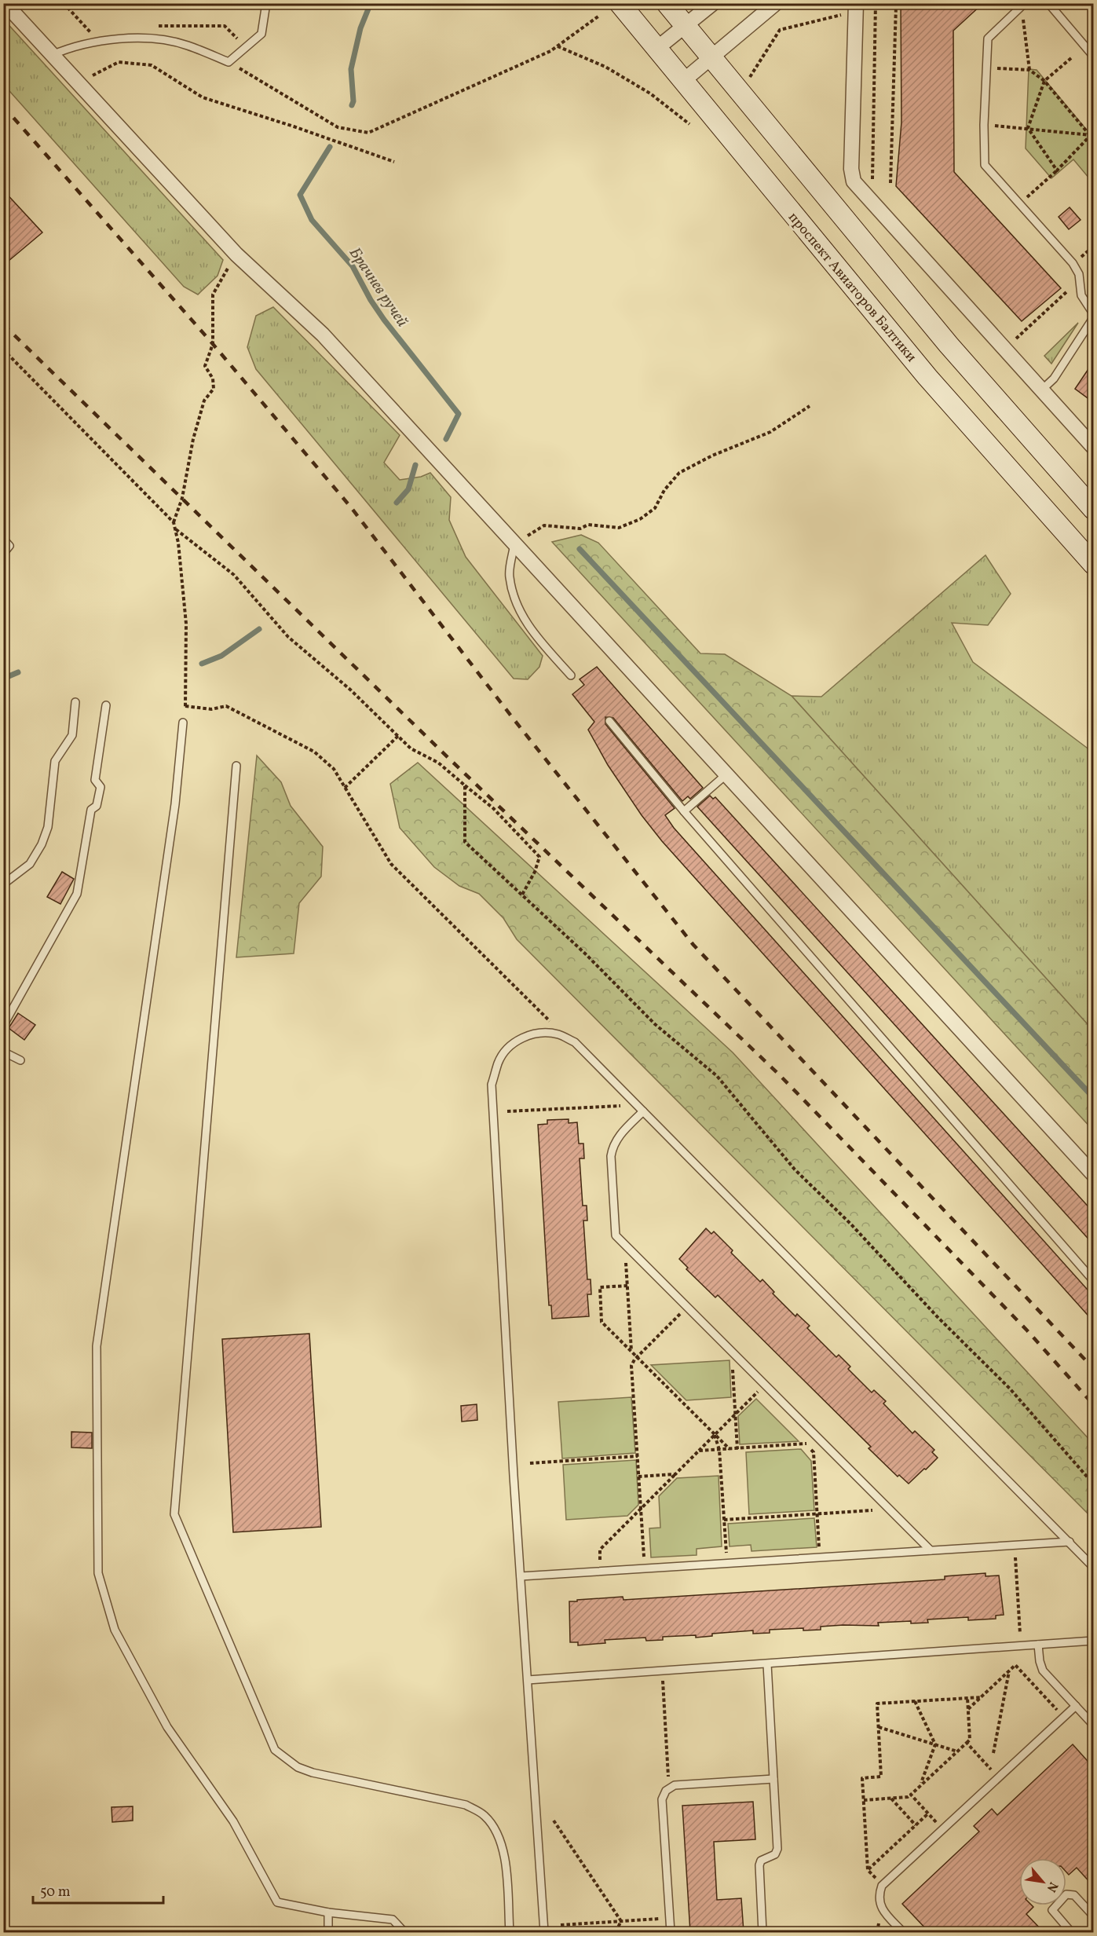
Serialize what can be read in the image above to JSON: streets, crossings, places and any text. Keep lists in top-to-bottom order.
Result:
{
  "streets": {
    "street": ["проспект Авиаторов Балтики"]
  },
  "water": ["Брачнев ручей"],
  "scale_bar": "50 m",
  "north": "bottom right"
}
